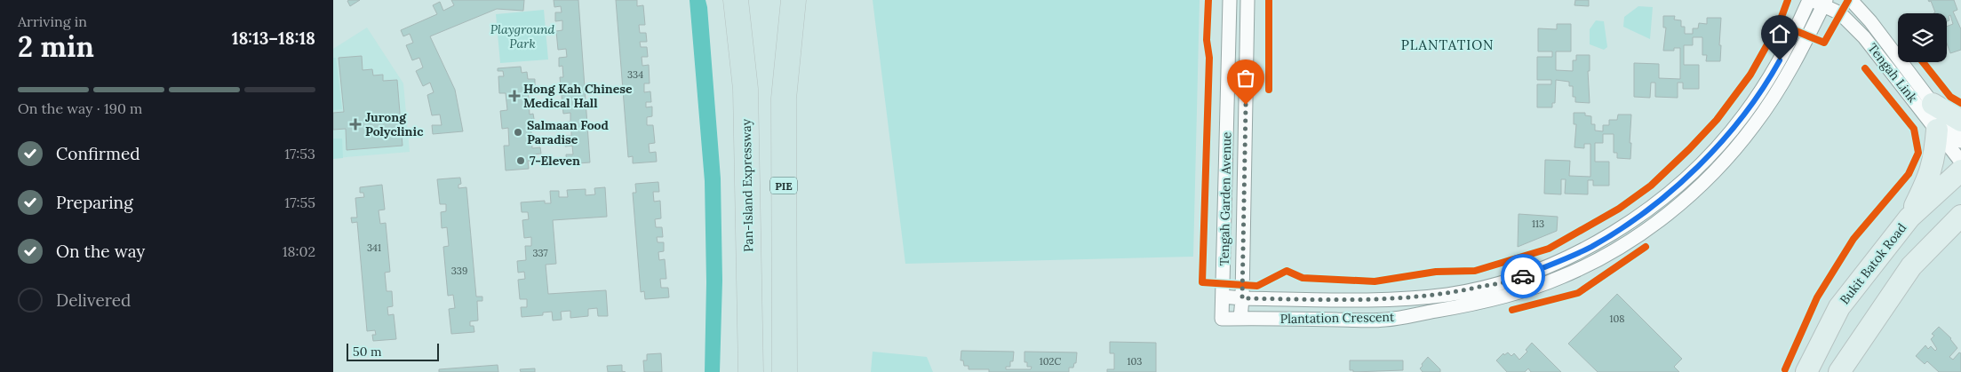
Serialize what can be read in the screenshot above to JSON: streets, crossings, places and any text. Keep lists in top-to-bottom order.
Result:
{
  "streets": {
    "highway": ["Pan-Island Expressway", "PIE"],
    "main road": ["Bukit Batok Road"],
    "street": ["Tengah Link", "Tengah Garden Avenue", "Plantation Crescent"]
  },
  "crossings": [
    ["Tengah Link", "Plantation Crescent"],
    ["Tengah Garden Avenue", "Plantation Crescent"]
  ],
  "districts": ["PLANTATION"],
  "parks": ["Playground Park"],
  "places": {
    "health": ["Hong Kah Chinese Medical Hall", "Jurong Polyclinic"],
    "other": ["Salmaan Food Paradise", "7-Eleven"]
  },
  "house_numbers": [
    "334",
    "113",
    "341",
    "337",
    "339",
    "108",
    "102C",
    "103"
  ],
  "scale_bar": "50 m",
  "page": {
    "heading": ["2 min", "Arriving in", "18:13–18:18"],
    "bar": "On the way · 190 m",
    "list": [
      ["Confirmed", "17:53"],
      ["Preparing", "17:55"],
      ["On the way", "18:02"],
      "Delivered"
    ],
    "scale": "50 m"
  }
}
